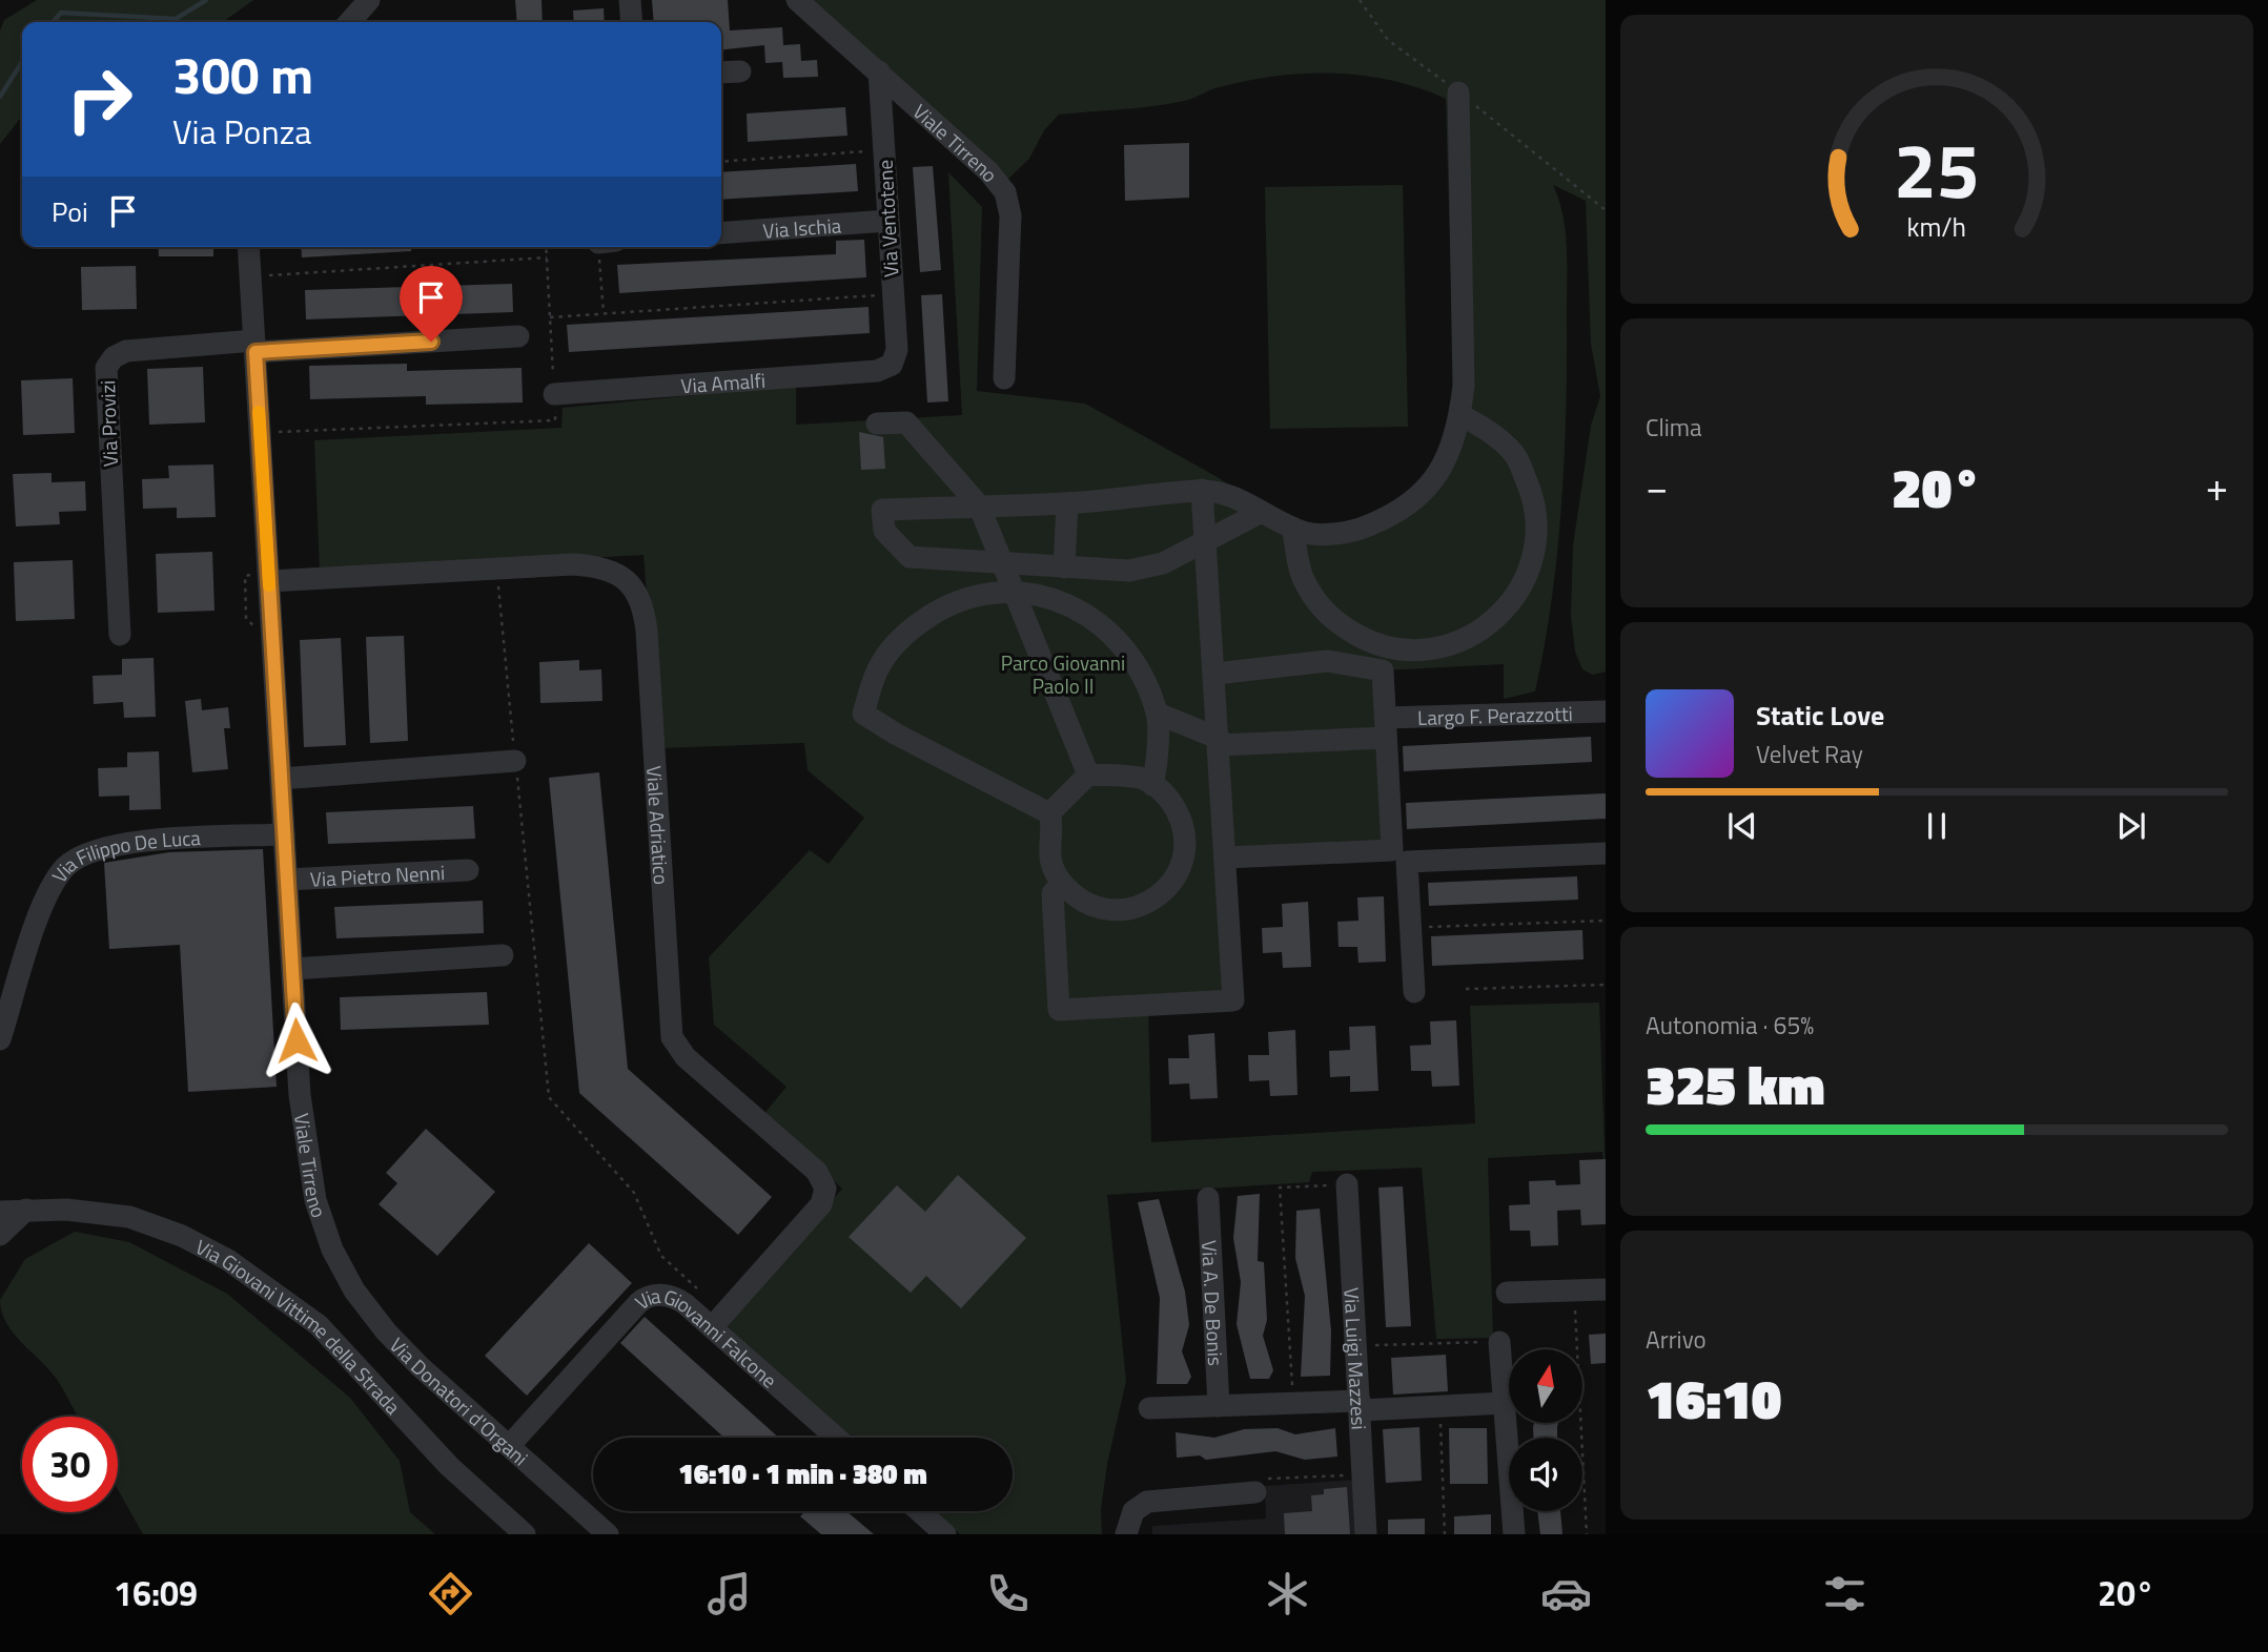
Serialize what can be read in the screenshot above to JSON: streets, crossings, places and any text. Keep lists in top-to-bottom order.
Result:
{
  "streets": {
    "street": [
      "Viale Tirreno",
      "Via Ventotene",
      "Via Ischia",
      "Via Amalfi",
      "Via Provizi",
      "Largo F. Perazzotti",
      "Viale Adriatico",
      "Via Filippo De Luca",
      "Via Pietro Nenni",
      "Via A. De Bonis",
      "Via Giovani Vittime della Strada",
      "Via Giovanni Falcone",
      "Via Luigi Mazzesi",
      "Via Donatori d'Organi"
    ]
  },
  "crossings": [
    ["Viale Tirreno", "Via Ventotene"],
    ["Viale Tirreno", "Via Provizi"],
    ["Viale Tirreno", "Viale Adriatico"],
    ["Viale Tirreno", "Via Filippo De Luca"],
    ["Viale Tirreno", "Via Pietro Nenni"],
    ["Viale Tirreno", "Via Donatori d'Organi"],
    ["Via Ventotene", "Via Ischia"],
    ["Via Ventotene", "Via Amalfi"],
    ["Viale Adriatico", "Via Giovanni Falcone"],
    ["Via Giovanni Falcone", "Via Donatori d'Organi"]
  ],
  "parks": ["Parco Giovanni Paolo II"],
  "north": "top",
  "page": {
    "turn": ["300 m", "Via Ponza"],
    "then": "Poi",
    "tile": [
      "Clima",
      ["Autonomia · 65%", "325 km"],
      ["Arrivo", "16:10"]
    ],
    "heat": ["−", "20°", "+"],
    "song": ["Static Love", "Velvet Ray"],
    "limit": "30",
    "trip": "16:10 · 1 min · 380 m",
    "tabs": ["16:09", "20°"],
    "gauge": ["25", "km/h"]
  }
}
